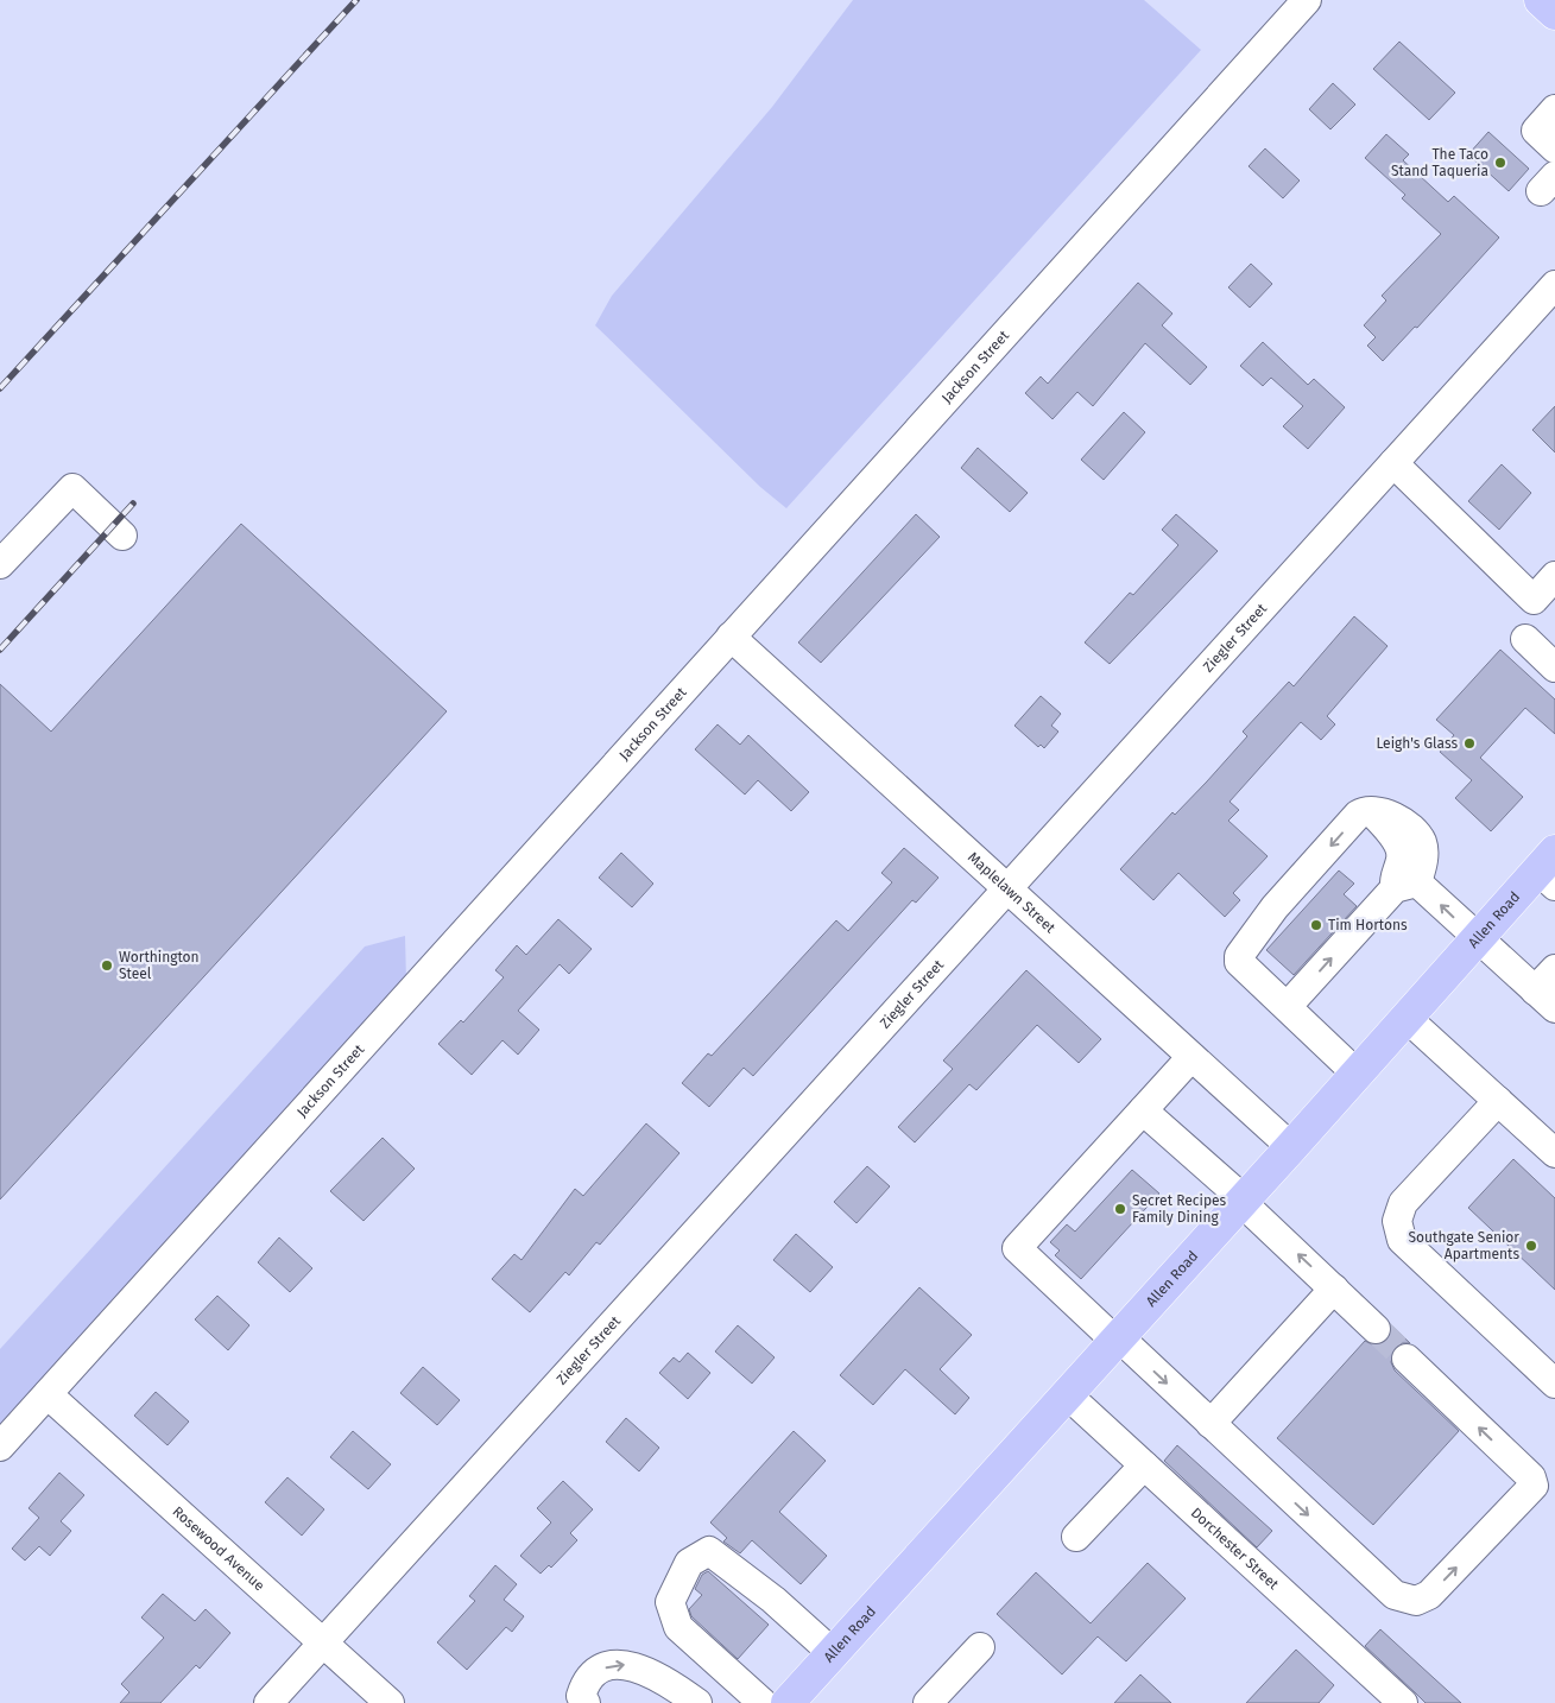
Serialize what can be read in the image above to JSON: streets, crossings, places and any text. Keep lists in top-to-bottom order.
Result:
{
  "streets": {
    "main road": ["Allen Road"],
    "street": [
      "Jackson Street",
      "Ziegler Street",
      "Maplelawn Street",
      "Rosewood Avenue",
      "Dorchester Street"
    ]
  },
  "crossings": [
    ["Jackson Street", "Maplelawn Street"],
    ["Jackson Street", "Rosewood Avenue"],
    ["Ziegler Street", "Maplelawn Street"],
    ["Ziegler Street", "Rosewood Avenue"],
    ["Maplelawn Street", "Allen Road"],
    ["Allen Road", "Dorchester Street"]
  ],
  "places": [
    "The Taco Stand Taqueria",
    "Leigh's Glass",
    "Tim Hortons",
    "Worthington Steel",
    "Secret Recipes Family Dining",
    "Southgate Senior Apartments"
  ]
}
